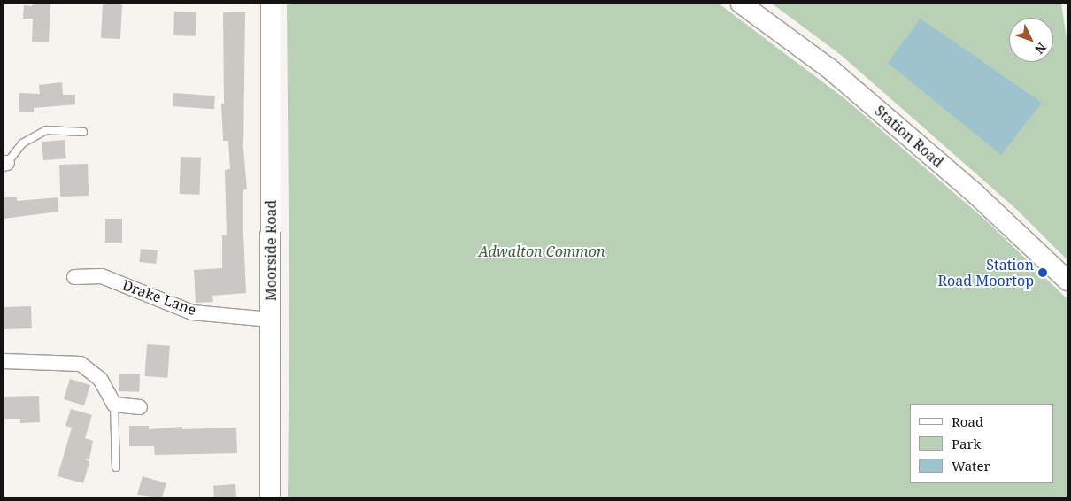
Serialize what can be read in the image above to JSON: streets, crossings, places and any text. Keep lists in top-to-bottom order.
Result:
{
  "streets": {
    "street": ["Station Road", "Moorside Road", "Drake Lane"]
  },
  "crossings": [
    ["Moorside Road", "Drake Lane"]
  ],
  "parks": ["Adwalton Common"],
  "places": ["Station Road Moortop"],
  "legend": ["Road", "Park", "Water"],
  "north": "bottom right"
}
